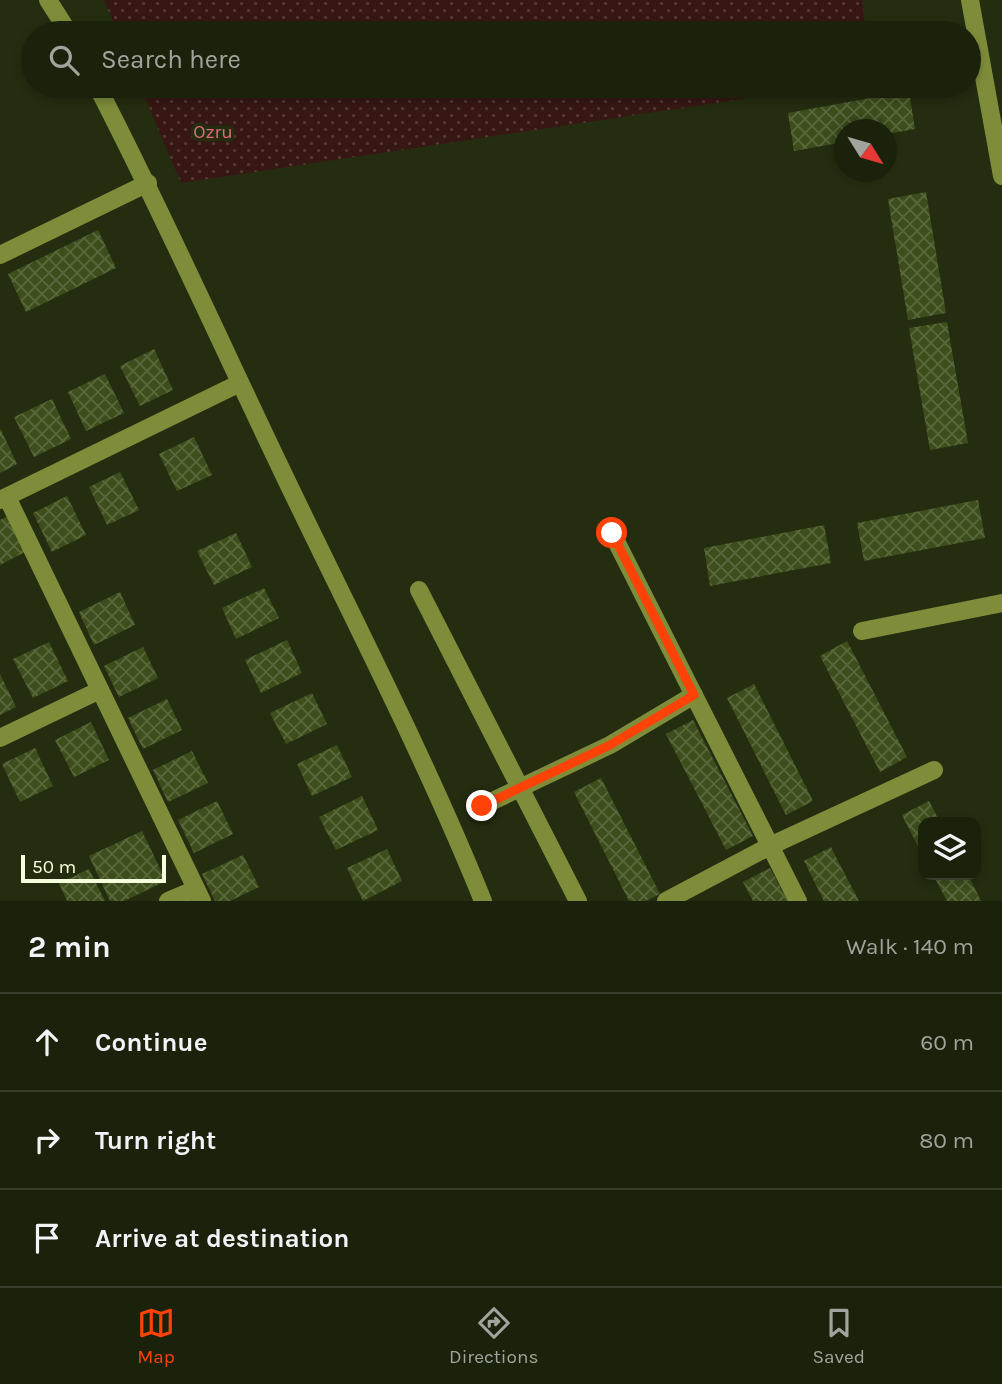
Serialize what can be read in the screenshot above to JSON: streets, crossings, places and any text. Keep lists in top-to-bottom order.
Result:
{
  "parks": ["Ozru"],
  "scale_bar": "50 m",
  "north": "bottom right",
  "page": {
    "search": "Search here",
    "scale": "50 m",
    "heading": ["2 min", "Walk · 140 m"],
    "list": [
      ["Continue", "60 m"],
      ["Turn right", "80 m"],
      "Arrive at destination"
    ],
    "nav": ["Map", "Directions", "Saved"]
  }
}
